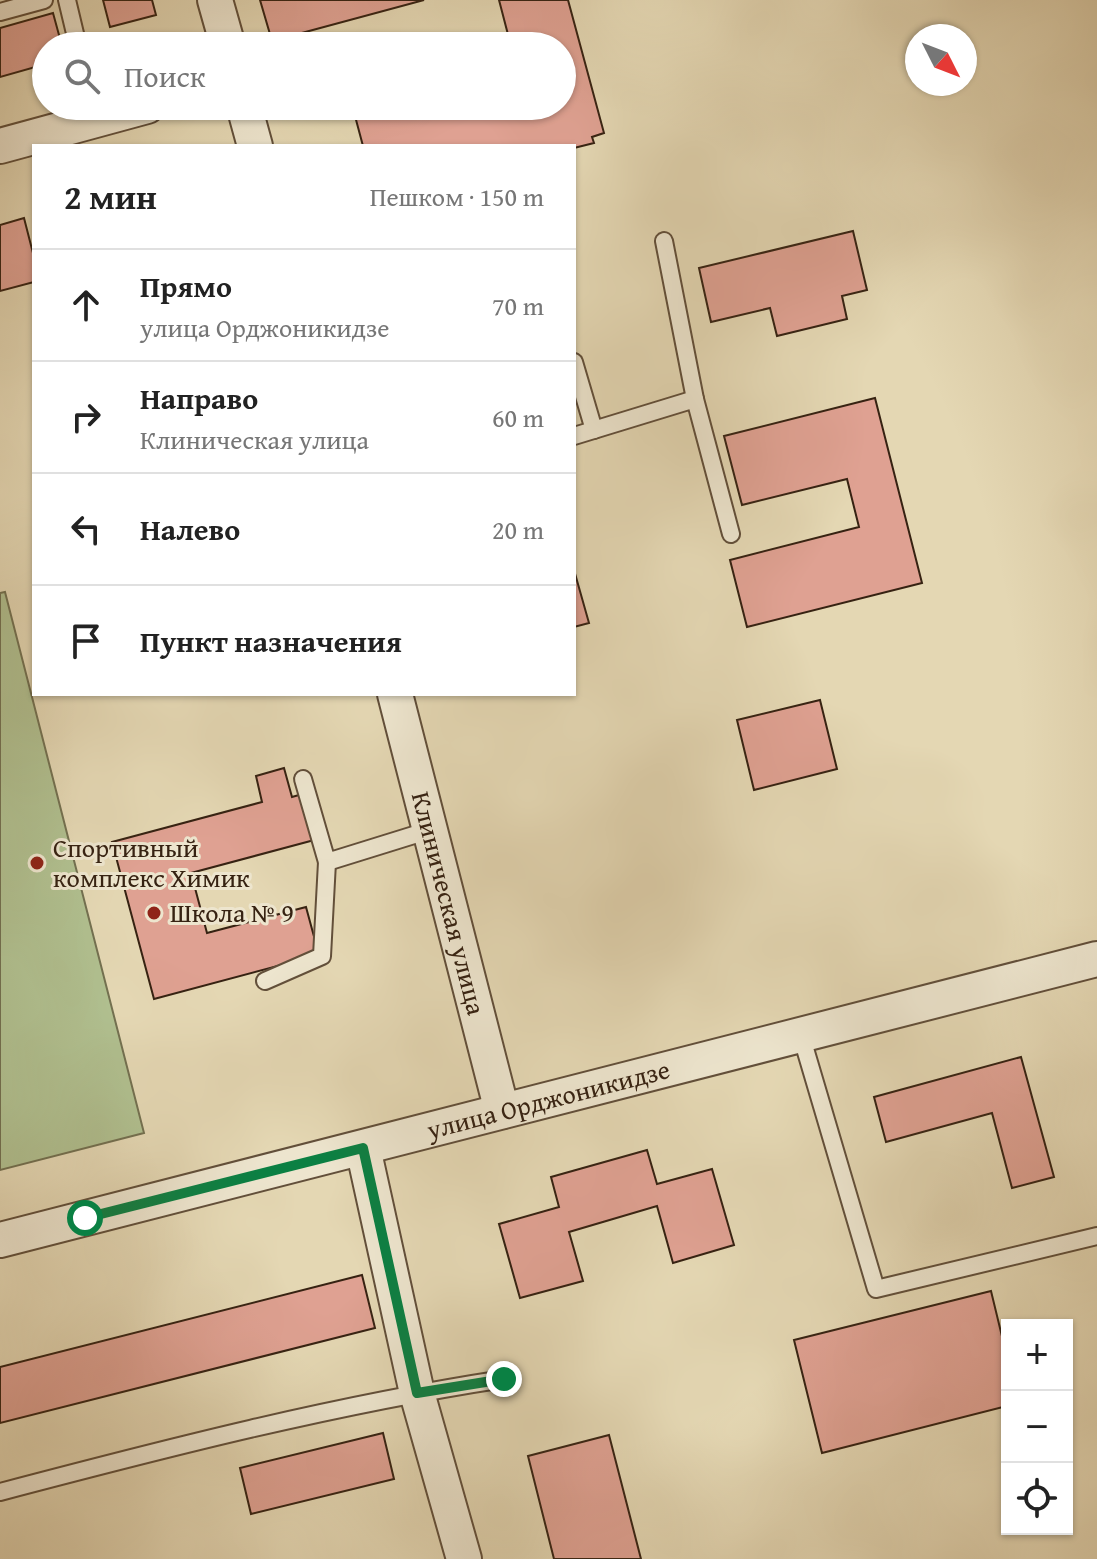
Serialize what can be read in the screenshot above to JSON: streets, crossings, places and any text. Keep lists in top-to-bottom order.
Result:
{
  "streets": {
    "street": ["Клиническая улица", "улица Орджоникидзе"]
  },
  "crossings": [
    ["Клиническая улица", "улица Орджоникидзе"]
  ],
  "places": ["Спортивный комплекс Химик", "Школа № 9"],
  "north": "bottom right",
  "page": {
    "search": "Поиск",
    "heading": ["2 мин", "Пешком · 150 m"],
    "list": [
      ["Прямо", "улица Орджоникидзе", "70 m"],
      ["Направо", "Клиническая улица", "60 m"],
      ["Налево", "20 m"],
      "Пункт назначения"
    ],
    "map_buttons": ["+", "−"]
  }
}
